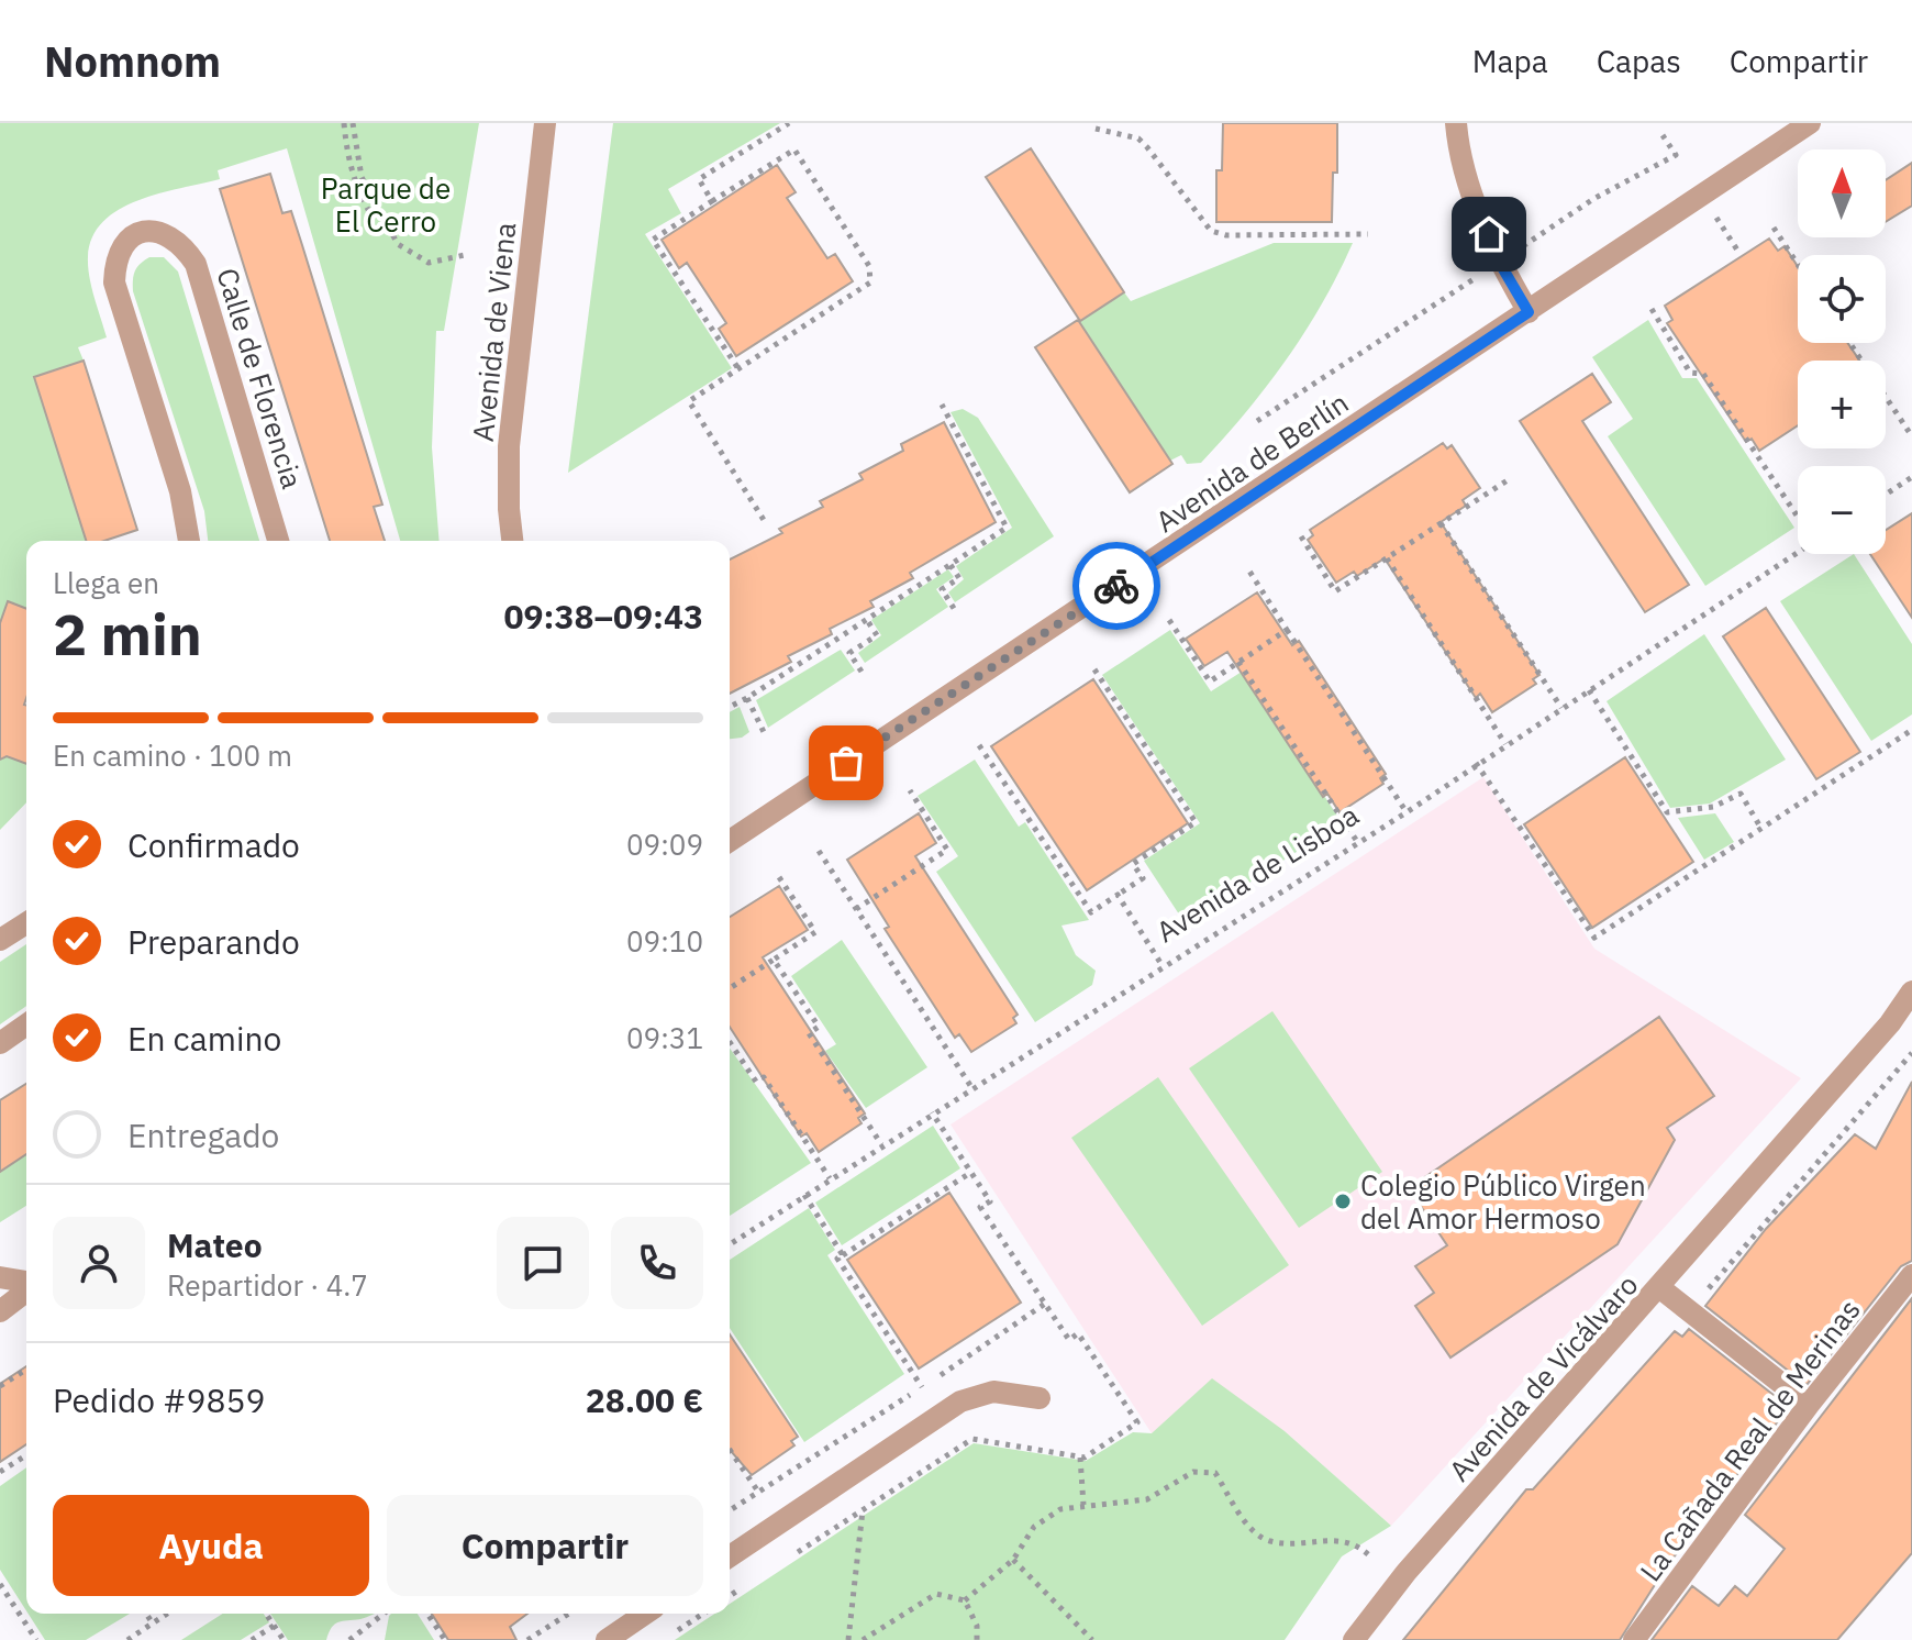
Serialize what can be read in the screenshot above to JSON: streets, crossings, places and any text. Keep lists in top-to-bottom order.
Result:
{
  "streets": {
    "street": [
      "Avenida de Viena",
      "Calle de Florencia",
      "Avenida de Berlín",
      "Avenida de Vicálvaro",
      "La Cañada Real de Merinas"
    ],
    "path": ["Avenida de Lisboa"]
  },
  "parks": ["Parque de El Cerro"],
  "places": ["Colegio Público Virgen del Amor Hermoso"],
  "north": "top",
  "page": {
    "header": "Nomnom",
    "nav": ["Mapa", "Capas", "Compartir"],
    "map_buttons": ["+", "−"],
    "heading": ["2 min", "Llega en", "09:38–09:43"],
    "panel": [
      "Mateo",
      "Repartidor · 4.7",
      "Pedido #9859",
      "28.00 €"
    ],
    "bar": "En camino · 100 m",
    "list": [
      ["Confirmado", "09:09"],
      ["Preparando", "09:10"],
      ["En camino", "09:31"],
      "Entregado"
    ],
    "buttons": ["Ayuda", "Compartir"]
  }
}
